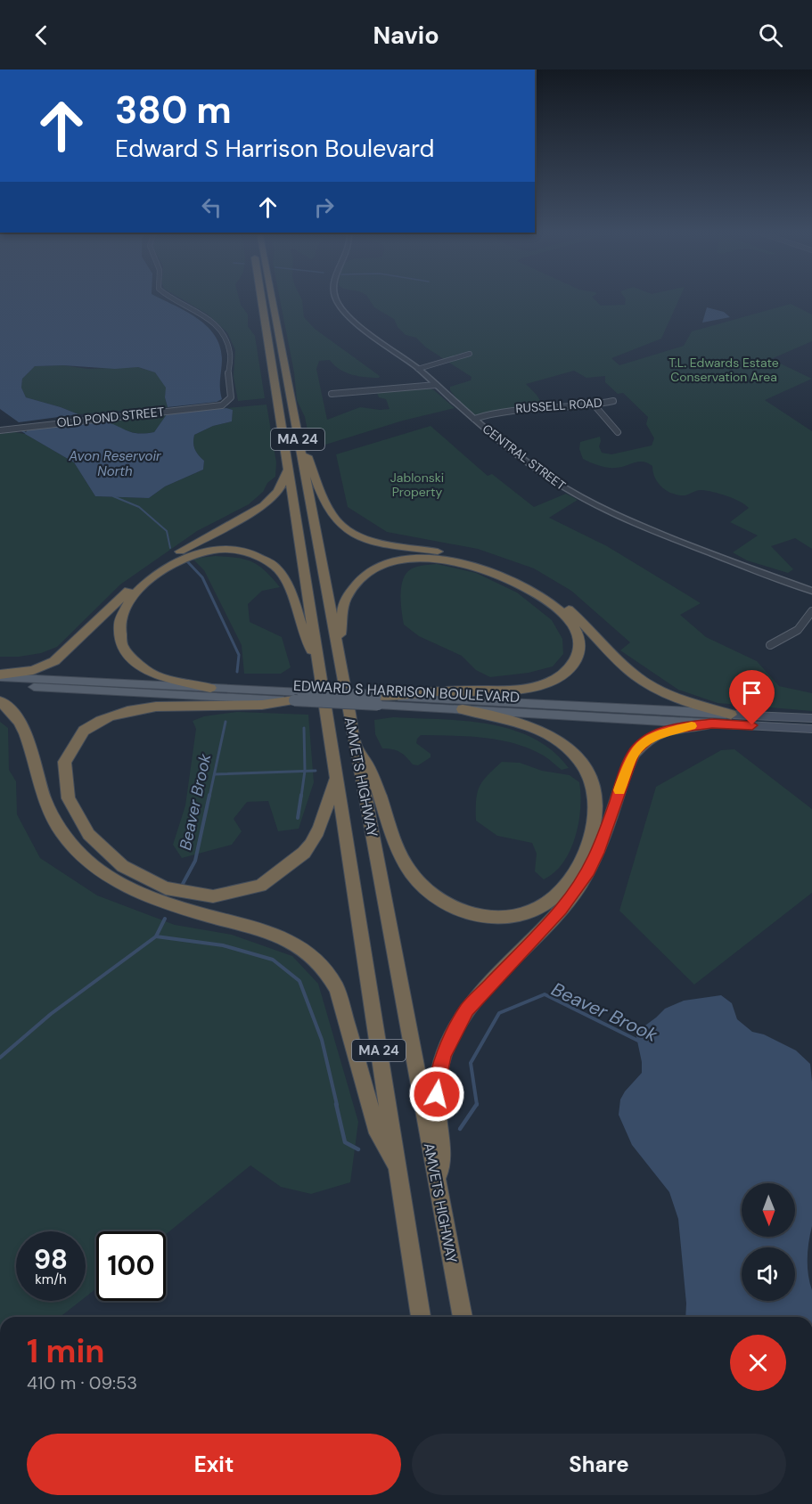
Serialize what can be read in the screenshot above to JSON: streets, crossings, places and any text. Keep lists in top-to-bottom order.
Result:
{
  "streets": {
    "highway": ["MA 24", "AMVETS HIGHWAY"],
    "main road": ["EDWARD S HARRISON BOULEVARD"],
    "street": ["RUSSELL ROAD", "OLD POND STREET", "CENTRAL STREET"]
  },
  "crossings": [
    ["RUSSELL ROAD", "CENTRAL STREET"]
  ],
  "water": ["Avon Reservoir North", "Beaver Brook"],
  "parks": ["T.L. Edwards Estate Conservation Area", "Jablonski Property"],
  "north": "bottom",
  "page": {
    "header": "Navio",
    "turn": ["380 m", "Edward S Harrison Boulevard"],
    "speed": "98 km/h",
    "limit": "100",
    "heading": ["1 min", "410 m · 09:53"],
    "buttons": ["Exit", "Share"]
  }
}
